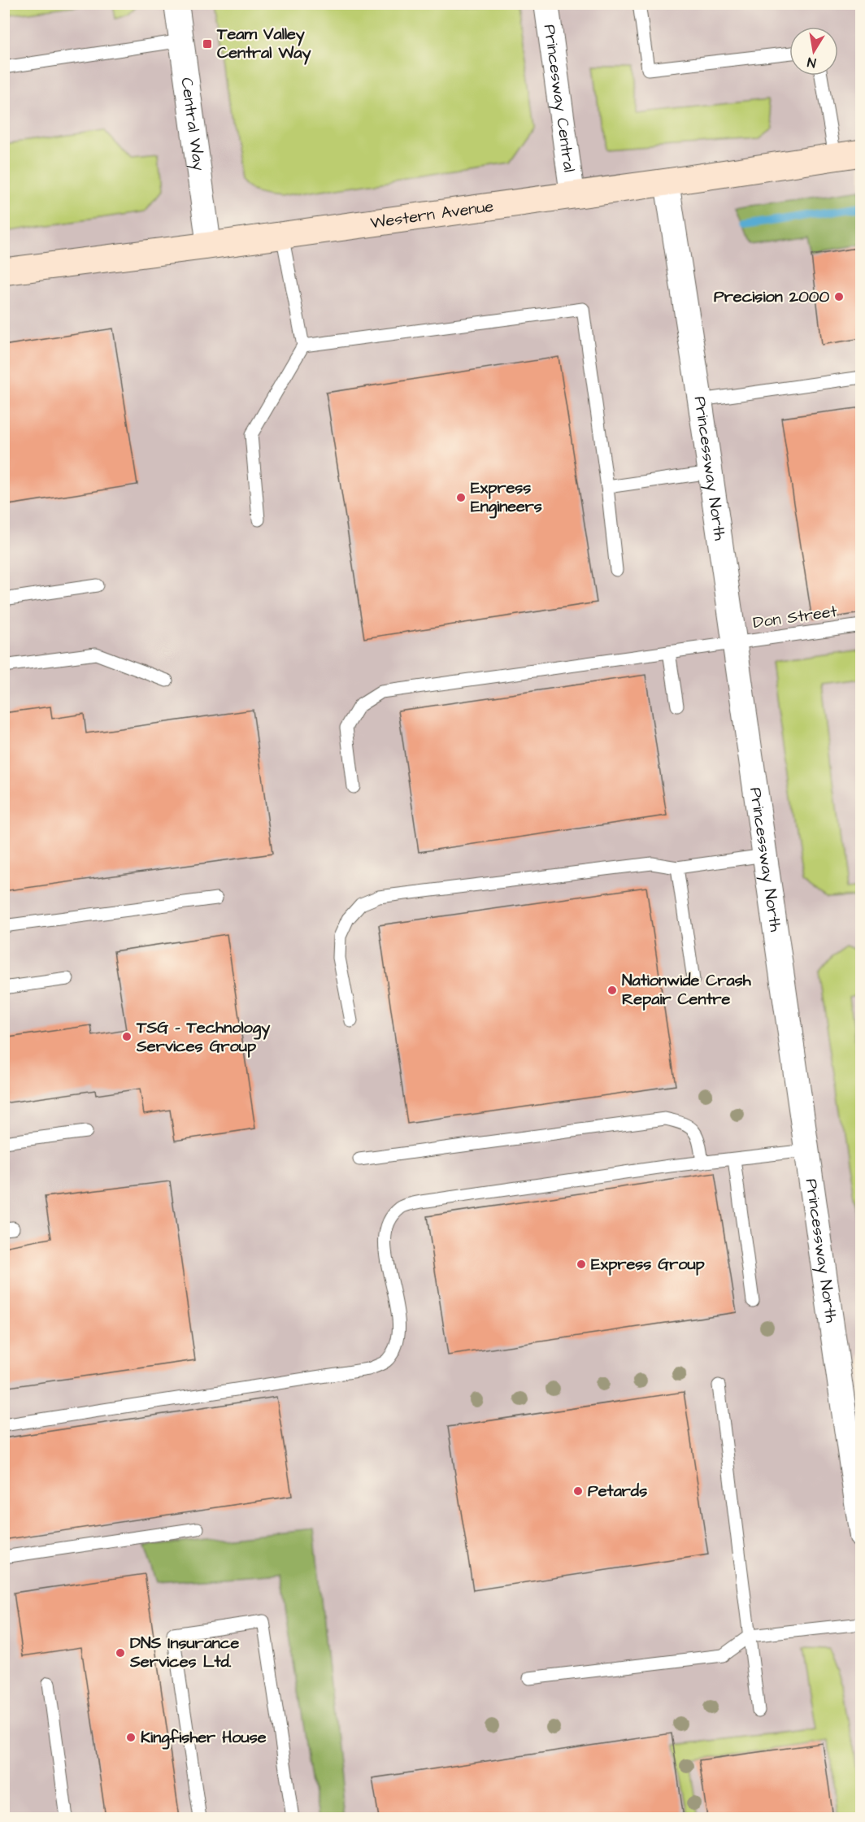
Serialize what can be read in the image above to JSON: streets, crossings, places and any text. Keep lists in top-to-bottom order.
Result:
{
  "streets": {
    "street": [
      "Princesway Central",
      "Central Way",
      "Western Avenue",
      "Princessway North"
    ],
    "lane": ["Don Street"]
  },
  "crossings": [
    ["Princesway Central", "Western Avenue"],
    ["Central Way", "Western Avenue"],
    ["Western Avenue", "Princessway North"],
    ["Princessway North", "Don Street"]
  ],
  "places": {
    "transit": ["Team Valley Central Way"],
    "other": [
      "Precision 2000",
      "Express Engineers",
      "Nationwide Crash Repair Centre",
      "TSG - Technology Services Group",
      "Express Group",
      "Petards",
      "DNS Insurance Services Ltd.",
      "Kingfisher House"
    ]
  },
  "north": "bottom"
}
